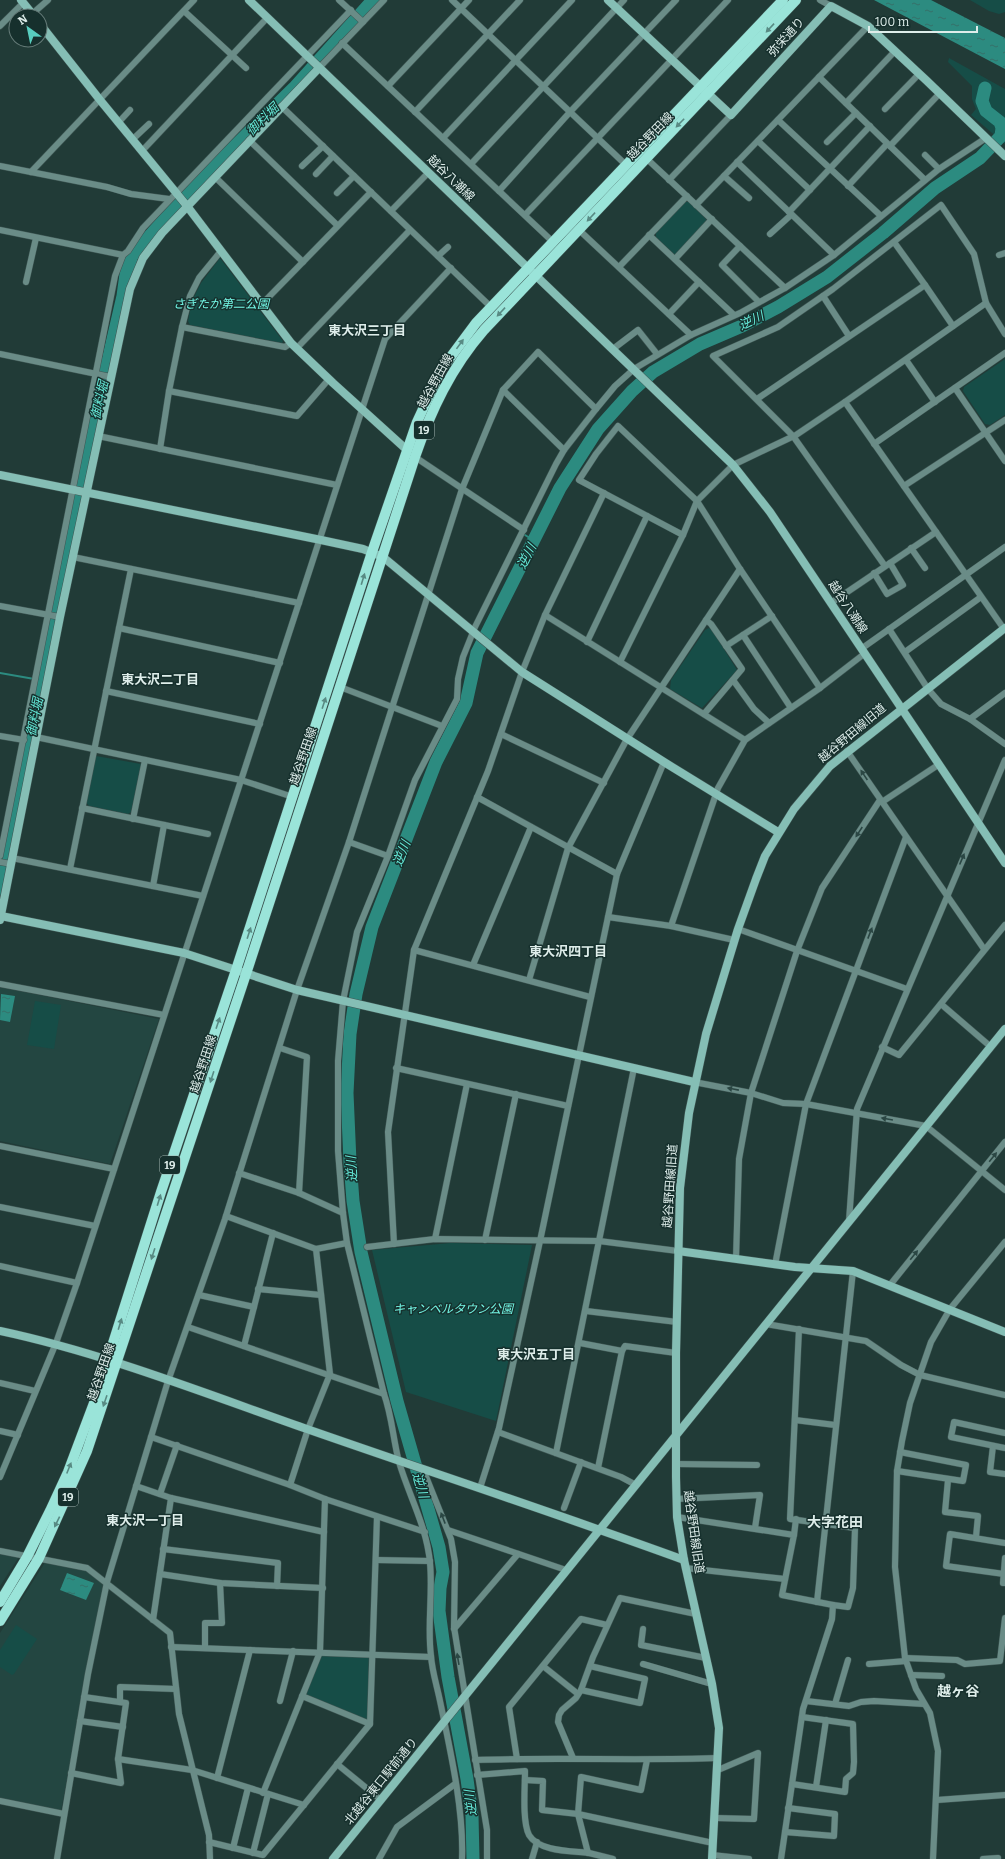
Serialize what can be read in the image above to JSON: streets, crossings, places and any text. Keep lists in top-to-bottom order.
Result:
{
  "streets": {
    "main road": ["越谷野田線", "19"],
    "street": [
      "弥栄通り",
      "越谷八潮線",
      "越谷野田線旧道",
      "北越谷東口駅前通り"
    ]
  },
  "crossings": [
    ["越谷野田線", "越谷八潮線"],
    ["越谷八潮線", "越谷野田線旧道"],
    ["越谷野田線旧道", "北越谷東口駅前通り"]
  ],
  "districts": [
    "東大沢三丁目",
    "東大沢二丁目",
    "東大沢四丁目",
    "東大沢五丁目",
    "東大沢一丁目",
    "大字花田",
    "越ヶ谷"
  ],
  "water": ["御料堀", "逆川"],
  "parks": ["さぎたか第二公園", "キャンベルタウン公園"],
  "scale_bar": "100 m",
  "north": "top left"
}
